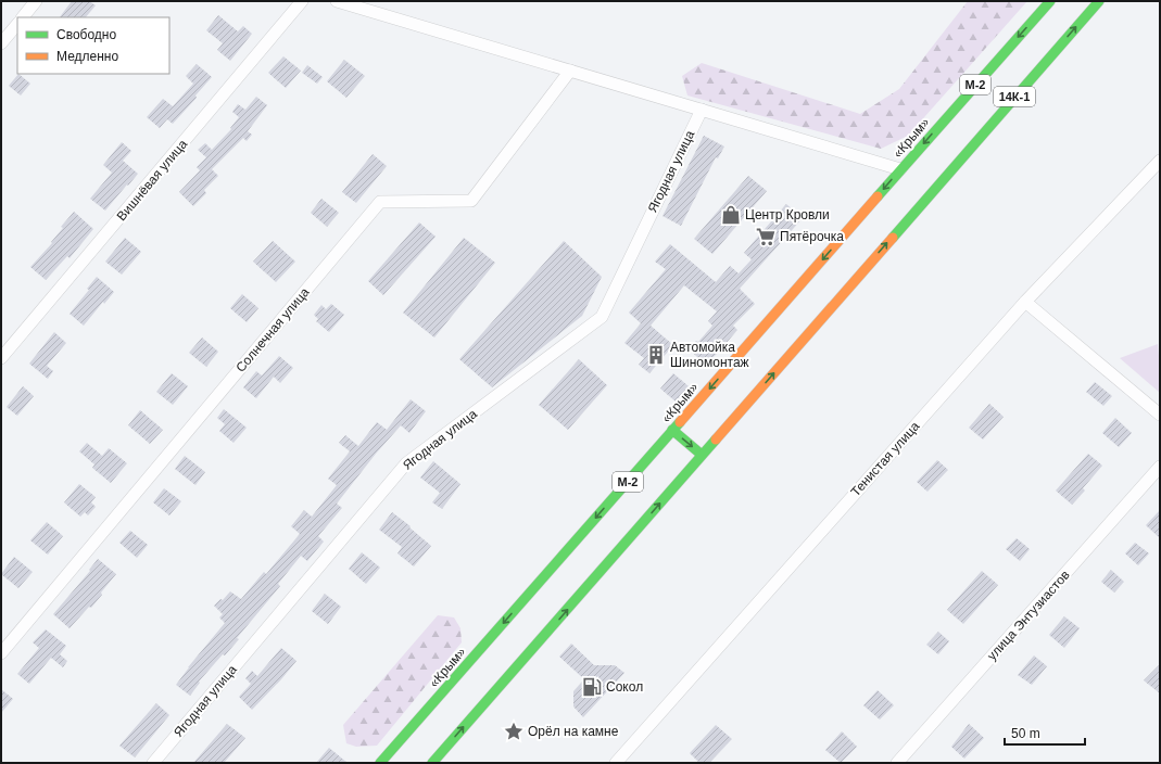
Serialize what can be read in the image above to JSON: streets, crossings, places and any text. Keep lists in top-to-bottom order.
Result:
{
  "streets": {
    "main road": ["М-2", "14К-1", "«Крым»"],
    "street": [
      "Ягодная улица",
      "Вишнёвая улица",
      "Солнечная улица",
      "Тенистая улица",
      "улица Энтузиастов"
    ]
  },
  "places": {
    "shop": ["Центр Кровли"],
    "supermarket": ["Пятёрочка"],
    "building": ["Автомойка Шиномонтаж"],
    "fuel station": ["Сокол"],
    "place": ["Орёл на камне"]
  },
  "legend": ["Свободно", "Медленно"],
  "scale_bar": "50 m"
}
